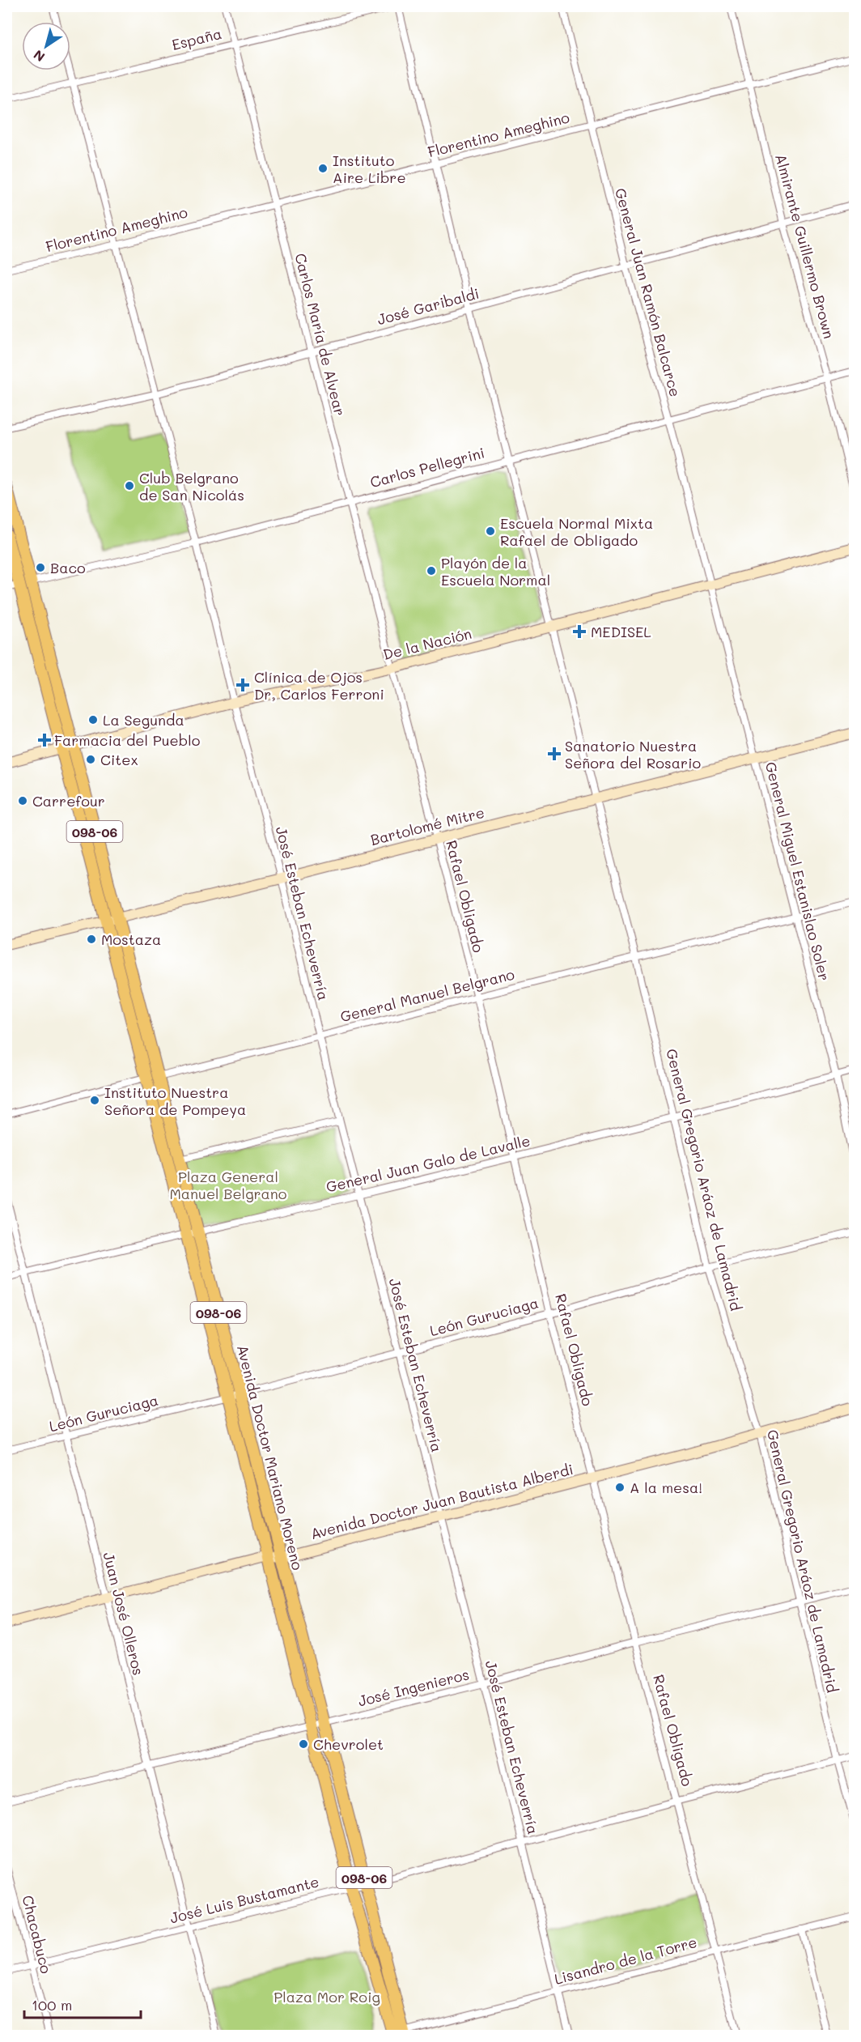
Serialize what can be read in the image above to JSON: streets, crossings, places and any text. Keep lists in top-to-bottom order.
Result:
{
  "streets": {
    "main road": ["098-06", "Avenida Doctor Mariano Moreno"],
    "street": [
      "España",
      "Florentino Ameghino",
      "Almirante Guillermo Brown",
      "General Juan Ramón Balcarce",
      "José Garibaldi",
      "Carlos María de Alvear",
      "Carlos Pellegrini",
      "De la Nación",
      "Bartolomé Mitre",
      "General Miguel Estanislao Soler",
      "Rafael Obligado",
      "José Esteban Echeverría",
      "General Manuel Belgrano",
      "General Juan Galo de Lavalle",
      "General Gregorio Aráoz de Lamadrid",
      "León Guruciaga",
      "Avenida Doctor Juan Bautista Alberdi",
      "Juan José Olleros",
      "José Ingenieros",
      "José Luis Bustamante",
      "Chacabuco",
      "Lisandro de la Torre"
    ]
  },
  "crossings": [
    ["España", "Carlos María de Alvear"],
    ["España", "José Esteban Echeverría"],
    ["Florentino Ameghino", "Almirante Guillermo Brown"],
    ["Florentino Ameghino", "General Juan Ramón Balcarce"],
    ["Florentino Ameghino", "Carlos María de Alvear"],
    ["Florentino Ameghino", "José Esteban Echeverría"],
    ["Florentino Ameghino", "General Gregorio Aráoz de Lamadrid"],
    ["Almirante Guillermo Brown", "José Garibaldi"],
    ["Almirante Guillermo Brown", "Carlos Pellegrini"],
    ["General Juan Ramón Balcarce", "José Garibaldi"],
    ["General Juan Ramón Balcarce", "Carlos Pellegrini"],
    ["General Juan Ramón Balcarce", "De la Nación"],
    ["General Juan Ramón Balcarce", "General Miguel Estanislao Soler"],
    ["José Garibaldi", "Carlos María de Alvear"],
    ["José Garibaldi", "José Esteban Echeverría"],
    ["José Garibaldi", "General Gregorio Aráoz de Lamadrid"],
    ["Carlos María de Alvear", "Carlos Pellegrini"],
    ["Carlos María de Alvear", "De la Nación"],
    ["Carlos María de Alvear", "Rafael Obligado"],
    ["Carlos Pellegrini", "098-06"],
    ["Carlos Pellegrini", "José Esteban Echeverría"],
    ["Carlos Pellegrini", "General Gregorio Aráoz de Lamadrid"],
    ["De la Nación", "098-06"],
    ["De la Nación", "General Miguel Estanislao Soler"],
    ["De la Nación", "Rafael Obligado"],
    ["De la Nación", "José Esteban Echeverría"],
    ["De la Nación", "General Gregorio Aráoz de Lamadrid"],
    ["De la Nación", "Avenida Doctor Mariano Moreno"],
    ["Bartolomé Mitre", "General Miguel Estanislao Soler"],
    ["Bartolomé Mitre", "Rafael Obligado"],
    ["Bartolomé Mitre", "José Esteban Echeverría"],
    ["Bartolomé Mitre", "General Gregorio Aráoz de Lamadrid"],
    ["Bartolomé Mitre", "Avenida Doctor Mariano Moreno"],
    ["098-06", "Avenida Doctor Mariano Moreno"],
    ["General Miguel Estanislao Soler", "General Manuel Belgrano"],
    ["General Miguel Estanislao Soler", "General Juan Galo de Lavalle"],
    ["Rafael Obligado", "General Manuel Belgrano"],
    ["Rafael Obligado", "General Juan Galo de Lavalle"],
    ["Rafael Obligado", "León Guruciaga"],
    ["Rafael Obligado", "Avenida Doctor Juan Bautista Alberdi"],
    ["Rafael Obligado", "José Ingenieros"],
    ["Rafael Obligado", "José Luis Bustamante"],
    ["Rafael Obligado", "Lisandro de la Torre"],
    ["José Esteban Echeverría", "General Manuel Belgrano"],
    ["José Esteban Echeverría", "General Juan Galo de Lavalle"],
    ["José Esteban Echeverría", "León Guruciaga"],
    ["José Esteban Echeverría", "Avenida Doctor Juan Bautista Alberdi"],
    ["José Esteban Echeverría", "José Ingenieros"],
    ["José Esteban Echeverría", "José Luis Bustamante"],
    ["José Esteban Echeverría", "Lisandro de la Torre"],
    ["General Manuel Belgrano", "General Gregorio Aráoz de Lamadrid"],
    ["General Manuel Belgrano", "Avenida Doctor Mariano Moreno"],
    ["General Juan Galo de Lavalle", "General Gregorio Aráoz de Lamadrid"],
    ["General Juan Galo de Lavalle", "Avenida Doctor Mariano Moreno"],
    ["General Juan Galo de Lavalle", "Juan José Olleros"],
    ["General Gregorio Aráoz de Lamadrid", "León Guruciaga"],
    ["General Gregorio Aráoz de Lamadrid", "Avenida Doctor Juan Bautista Alberdi"],
    ["General Gregorio Aráoz de Lamadrid", "José Ingenieros"],
    ["General Gregorio Aráoz de Lamadrid", "José Luis Bustamante"],
    ["León Guruciaga", "Avenida Doctor Mariano Moreno"],
    ["León Guruciaga", "Juan José Olleros"],
    ["Avenida Doctor Mariano Moreno", "Avenida Doctor Juan Bautista Alberdi"],
    ["Avenida Doctor Mariano Moreno", "José Ingenieros"],
    ["Avenida Doctor Mariano Moreno", "José Luis Bustamante"],
    ["Avenida Doctor Mariano Moreno", "Lisandro de la Torre"],
    ["Avenida Doctor Juan Bautista Alberdi", "Juan José Olleros"],
    ["Juan José Olleros", "José Ingenieros"],
    ["Juan José Olleros", "José Luis Bustamante"],
    ["José Luis Bustamante", "Chacabuco"]
  ],
  "parks": ["Plaza General Manuel Belgrano", "Plaza Mor Roig"],
  "places": {
    "other": [
      "Instituto Aire Libre",
      "Club Belgrano de San Nicolás",
      "Escuela Normal Mixta Rafael de Obligado",
      "Baco",
      "Playón de la Escuela Normal",
      "La Segunda",
      "Citex",
      "Carrefour",
      "Mostaza",
      "Instituto Nuestra Señora de Pompeya",
      "A la mesa!",
      "Chevrolet"
    ],
    "health": [
      "MEDISEL",
      "Clínica de Ojos Dr, Carlos Ferroni",
      "Farmacia del Pueblo",
      "Sanatorio Nuestra Señora del Rosario"
    ]
  },
  "scale_bar": "100 m",
  "north": "bottom left"
}
